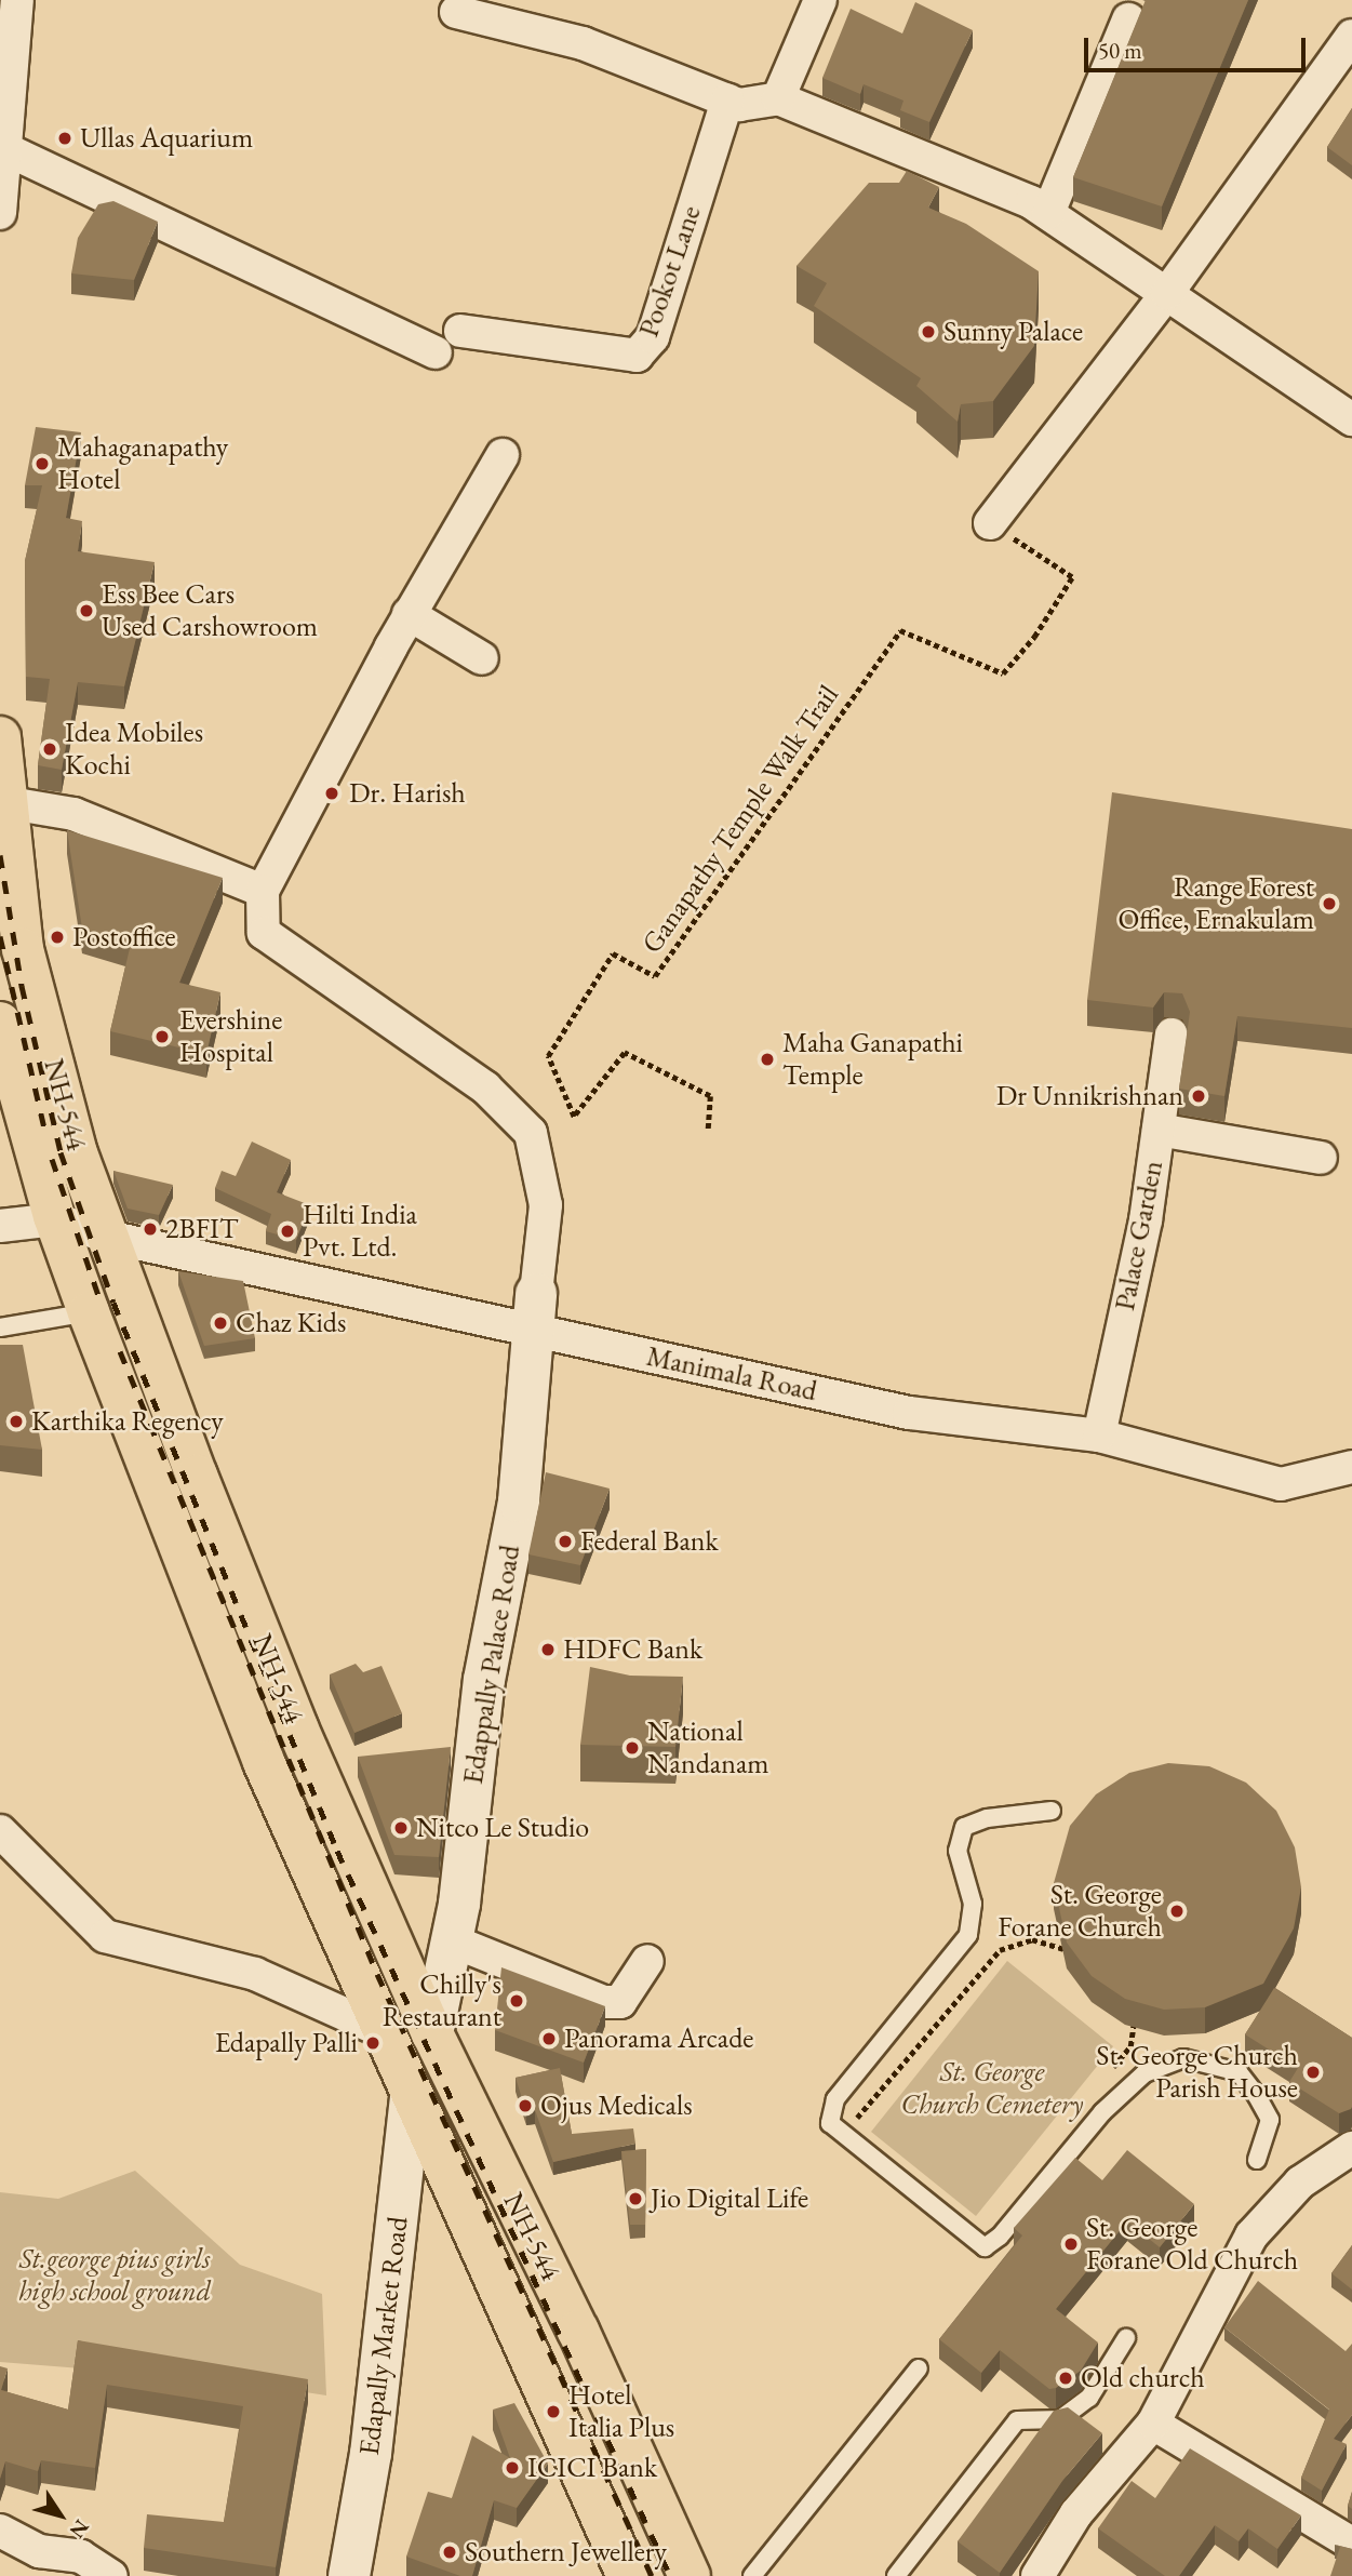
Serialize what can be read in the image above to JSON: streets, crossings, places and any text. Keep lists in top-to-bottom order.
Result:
{
  "streets": {
    "main road": ["NH-544"],
    "street": [
      "Pookot Lane",
      "Palace Garden",
      "Manimala Road",
      "Edappally Palace Road",
      "Edapally Market Road"
    ],
    "path": ["Ganapathy Temple Walk Trail"]
  },
  "crossings": [
    ["NH-544", "Manimala Road"],
    ["NH-544", "Edappally Palace Road"],
    ["NH-544", "Edapally Market Road"],
    ["Palace Garden", "Manimala Road"],
    ["Manimala Road", "Edappally Palace Road"]
  ],
  "parks": ["St. George Church Cemetery", "St.george pius girls high school ground"],
  "places": [
    "Ullas Aquarium",
    "Sunny Palace",
    "Mahaganapathy Hotel",
    "Ess Bee Cars Used Carshowroom",
    "Idea Mobiles Kochi",
    "Dr. Harish",
    "Range Forest Office, Ernakulam",
    "Postoffice",
    "Evershine Hospital",
    "Maha Ganapathi Temple",
    "Dr Unnikrishnan",
    "2BFIT",
    "Hilti India Pvt. Ltd.",
    "Chaz Kids",
    "Karthika Regency",
    "Federal Bank",
    "HDFC Bank",
    "National Nandanam",
    "Nitco Le Studio",
    "St. George Forane Church",
    "Chilly's Restaurant",
    "Panorama Arcade",
    "Edapally Palli",
    "St. George Church Parish House",
    "Ojus Medicals",
    "Jio Digital Life",
    "St. George Forane Old Church",
    "Old church",
    "Hotel Italia Plus",
    "ICICI Bank",
    "Southern Jewellery"
  ],
  "scale_bar": "50 m",
  "north": "bottom right"
}
